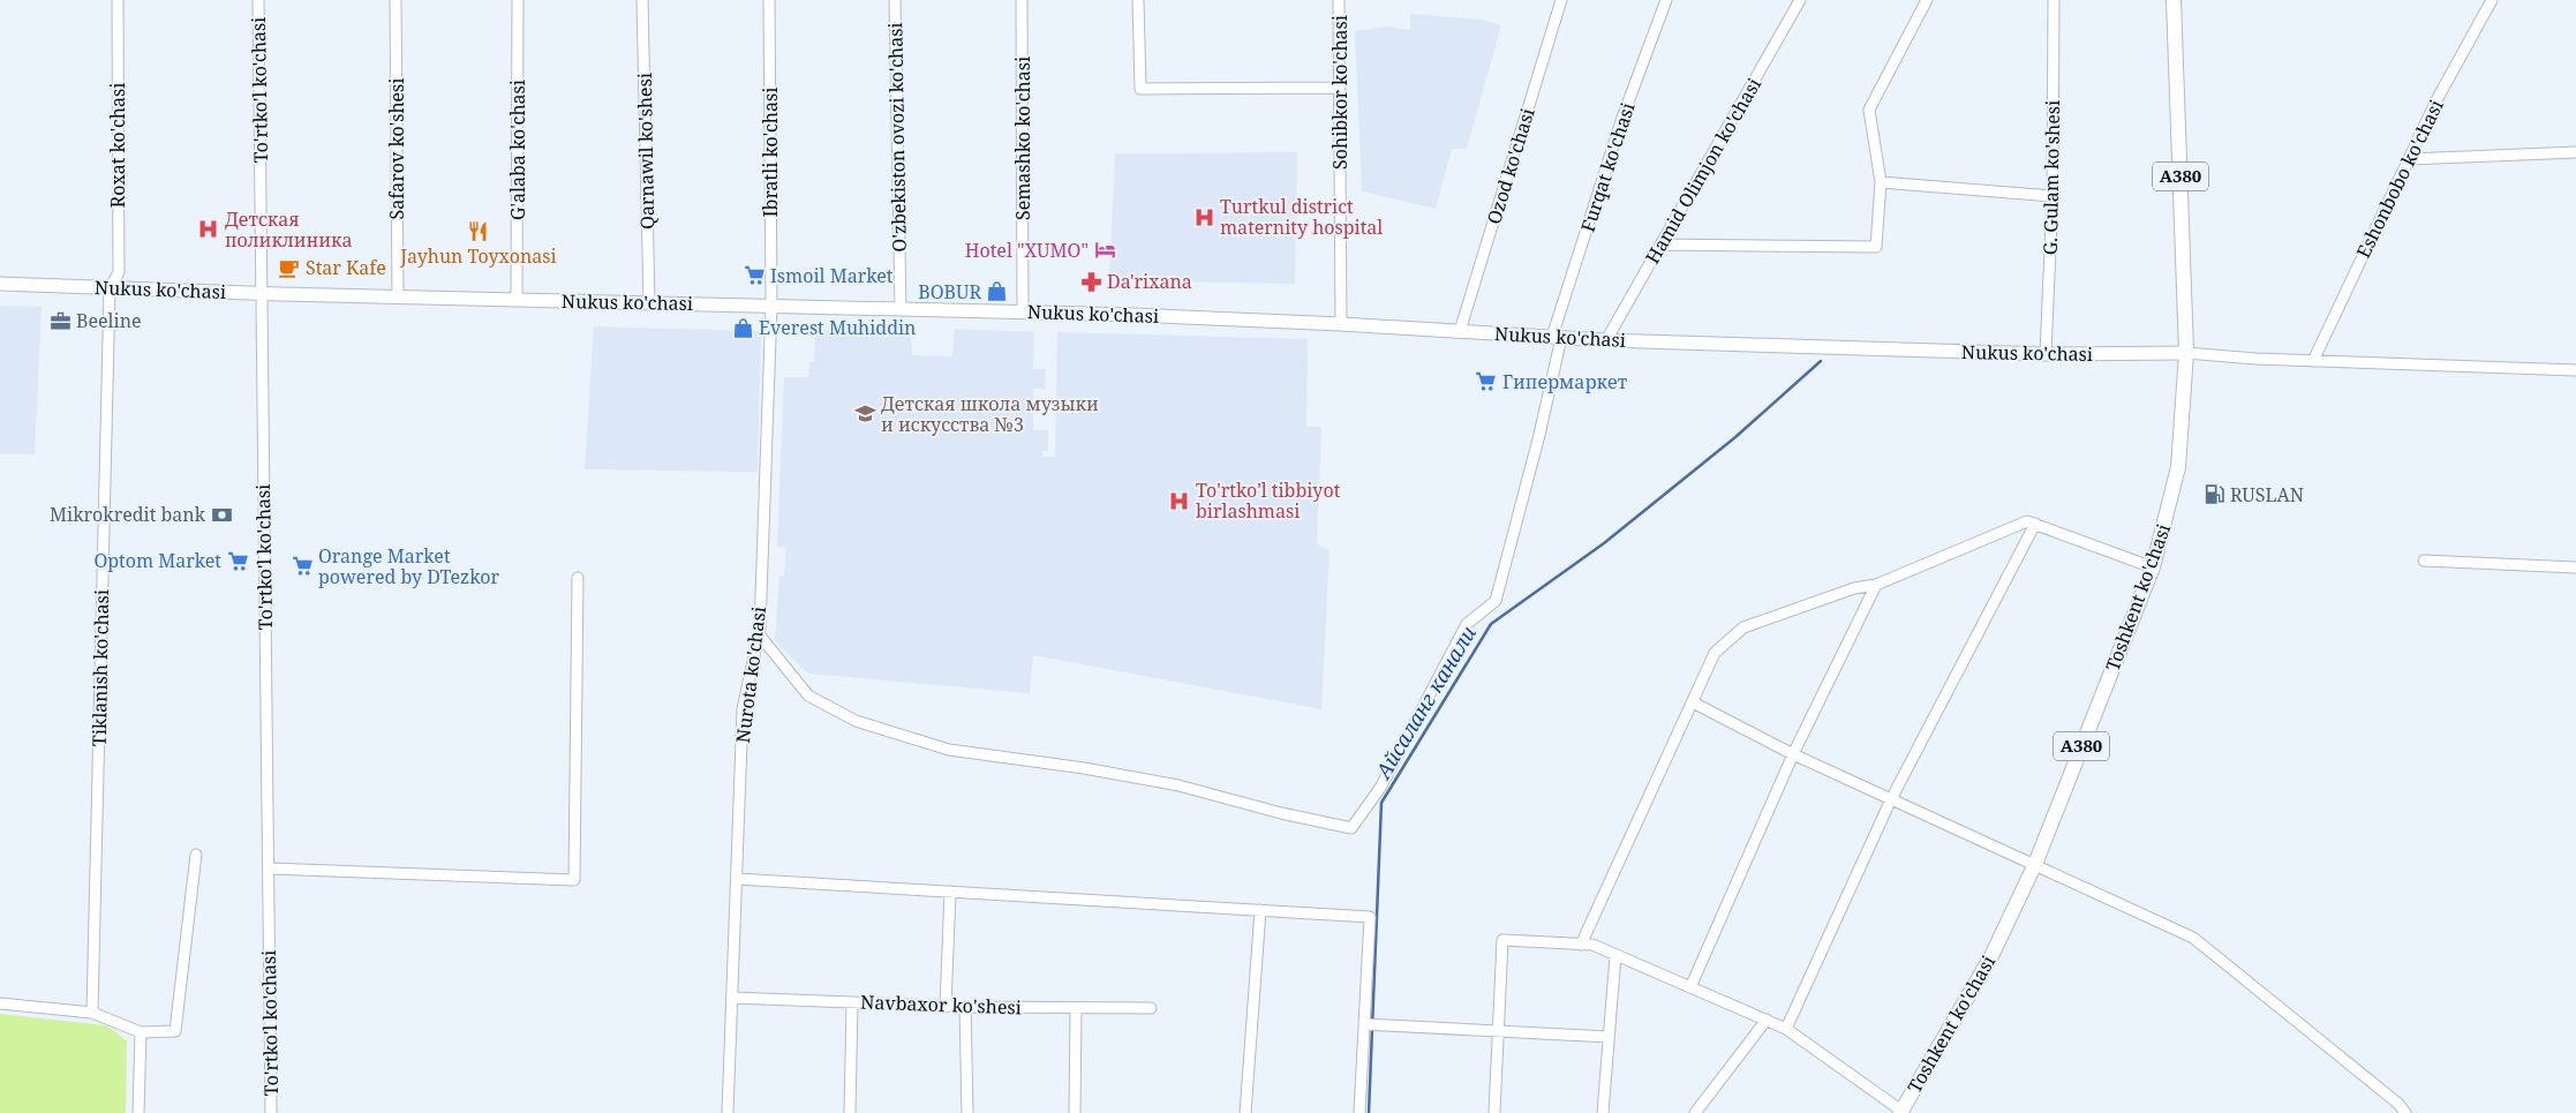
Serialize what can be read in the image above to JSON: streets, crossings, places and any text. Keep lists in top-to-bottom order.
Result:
{
  "streets": {
    "highway": ["A380", "Toshkent ko'chasi"],
    "main road": ["Nukus ko'chasi"],
    "street": [
      "To'rtko'l ko'chasi",
      "Sohibkor ko'chasi",
      "O'zbekiston ovozi ko'chasi",
      "Semashko ko'chasi",
      "Roxat ko'chasi",
      "Safarov ko'shesi",
      "G'alaba ko'chasi",
      "Qarnawil ko'shesi",
      "Ibratli ko'chasi",
      "Ozod ko'chasi",
      "Furqat ko'chasi",
      "Hamid Olimjon ko'chasi",
      "G. Gulam ko'shesi",
      "Eshonbobo ko'chasi",
      "Tiklanish ko'chasi",
      "Nurota ko'chasi",
      "Navbaxor ko'shesi"
    ]
  },
  "crossings": [
    ["To'rtko'l ko'chasi", "Nukus ko'chasi"],
    ["Sohibkor ko'chasi", "Nukus ko'chasi"],
    ["O'zbekiston ovozi ko'chasi", "Nukus ko'chasi"],
    ["Semashko ko'chasi", "Nukus ko'chasi"],
    ["Roxat ko'chasi", "Nukus ko'chasi"],
    ["Roxat ko'chasi", "Tiklanish ko'chasi"],
    ["Safarov ko'shesi", "Nukus ko'chasi"],
    ["G'alaba ko'chasi", "Nukus ko'chasi"],
    ["Qarnawil ko'shesi", "Nukus ko'chasi"],
    ["Ibratli ko'chasi", "Nukus ko'chasi"],
    ["Ibratli ko'chasi", "Nurota ko'chasi"],
    ["Ozod ko'chasi", "Nukus ko'chasi"],
    ["Furqat ko'chasi", "Nukus ko'chasi"],
    ["Furqat ko'chasi", "Nurota ko'chasi"],
    ["Hamid Olimjon ko'chasi", "Nukus ko'chasi"],
    ["G. Gulam ko'shesi", "Nukus ko'chasi"],
    ["Nukus ko'chasi", "Toshkent ko'chasi"],
    ["Nukus ko'chasi", "Tiklanish ko'chasi"],
    ["Nukus ko'chasi", "Nurota ko'chasi"],
    ["Nurota ko'chasi", "Navbaxor ko'shesi"]
  ],
  "water": ["Айсаланг канали"],
  "places": {
    "hospital": ["Turtkul district maternity hospital", "Детская поликлиника", "To'rtko'l tibbiyot birlashmasi"],
    "restaurant": ["Jayhun Toyxonasi"],
    "hotel": ["Hotel \"XUMO\""],
    "cafe": ["Star Kafe"],
    "supermarket": [
      "Ismoil Market",
      "Гипермаркет",
      "Optom Market",
      "Orange Market powered by DTezkor"
    ],
    "pharmacy": ["Da'rixana"],
    "shop": ["BOBUR", "Everest Muhiddin"],
    "office": ["Beeline"],
    "school or university": ["Детская школа музыки и искусства №3"],
    "fuel station": ["RUSLAN"],
    "bank": ["Mikrokredit bank"]
  }
}
